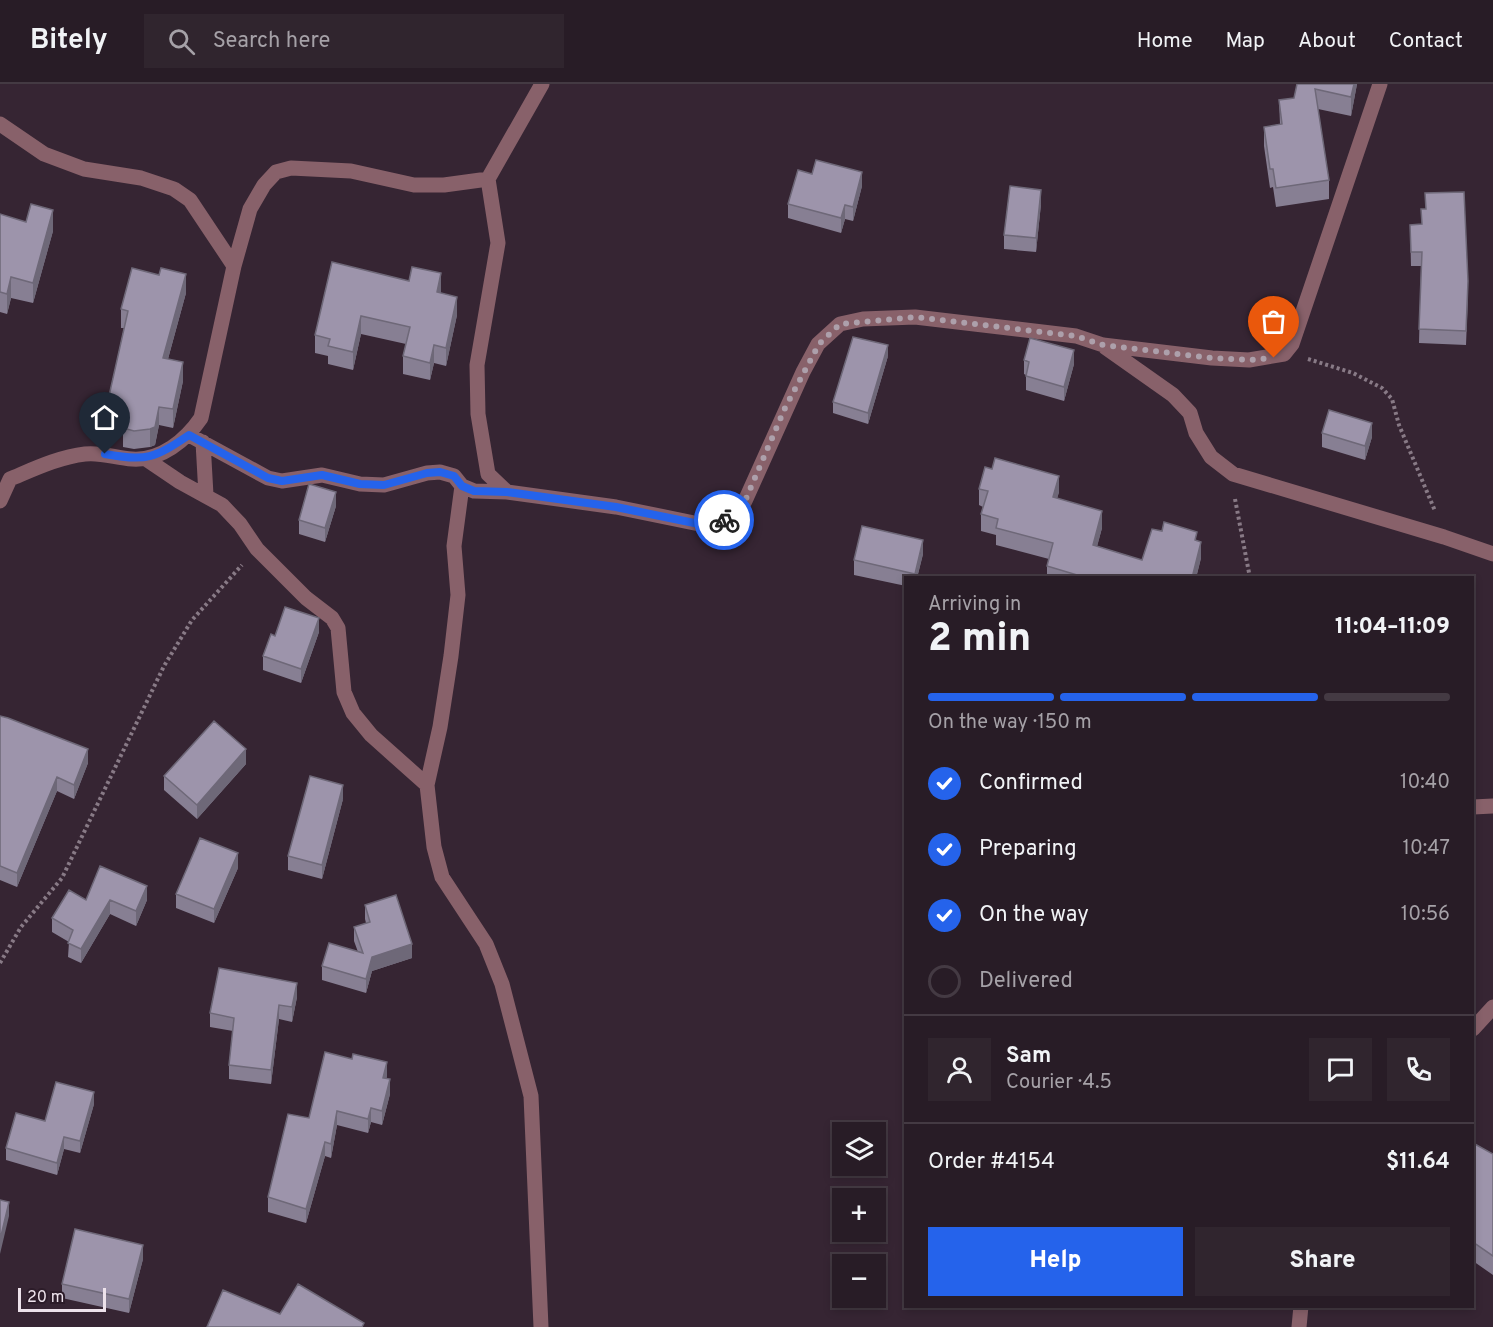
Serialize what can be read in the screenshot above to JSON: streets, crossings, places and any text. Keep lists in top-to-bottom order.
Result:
{
  "scale_bar": "20 m",
  "page": {
    "header": "Bitely",
    "search": "Search here",
    "nav": [
      "Home",
      "Map",
      "About",
      "Contact"
    ],
    "heading": ["2 min", "Arriving in", "11:04–11:09"],
    "panel": [
      "Sam",
      "Courier · 4.5",
      "Order #4154",
      "$11.64"
    ],
    "bar": "On the way · 150 m",
    "list": [
      ["Confirmed", "10:40"],
      ["Preparing", "10:47"],
      ["On the way", "10:56"],
      "Delivered"
    ],
    "map_buttons": ["+", "−"],
    "buttons": ["Help", "Share"],
    "scale": "20 m"
  }
}
